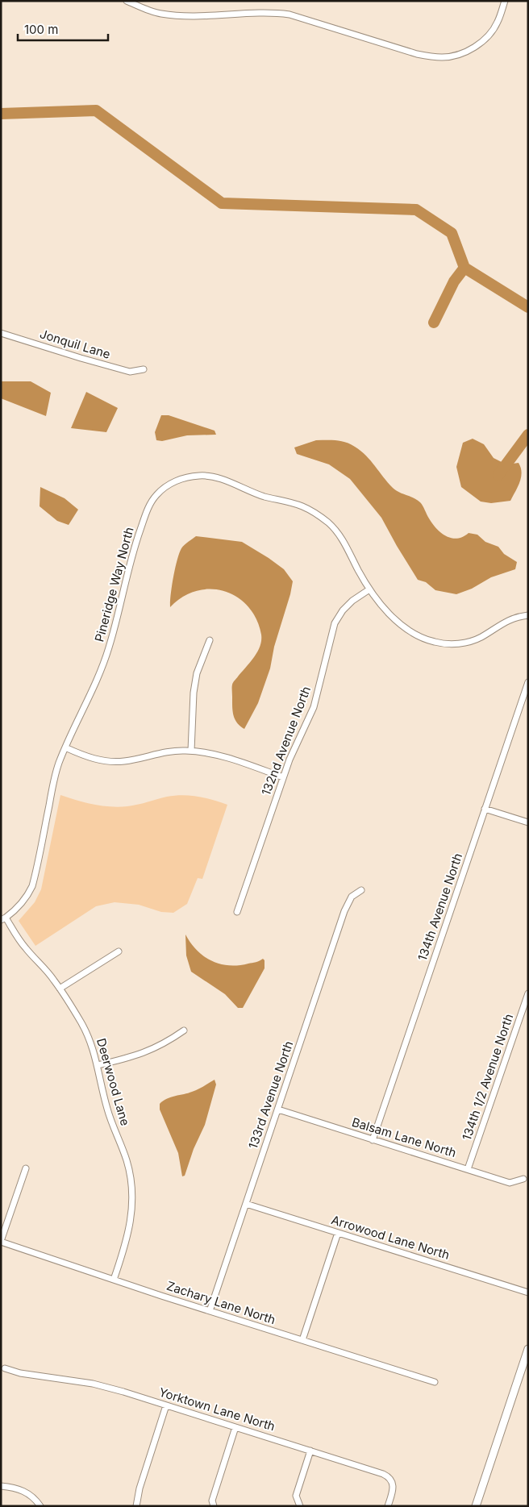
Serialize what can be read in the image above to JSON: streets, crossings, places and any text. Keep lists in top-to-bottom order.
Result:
{
  "streets": {
    "street": [
      "Jonquil Lane",
      "Pineridge Way North",
      "132nd Avenue North",
      "134th Avenue North",
      "134th 1/2 Avenue North",
      "Deerwood Lane",
      "133rd Avenue North",
      "Balsam Lane North",
      "Arrowood Lane North",
      "Zachary Lane North",
      "Yorktown Lane North"
    ]
  },
  "crossings": [
    ["Pineridge Way North", "132nd Avenue North"],
    ["Pineridge Way North", "Deerwood Lane"],
    ["134th Avenue North", "Balsam Lane North"],
    ["134th 1/2 Avenue North", "Balsam Lane North"],
    ["Deerwood Lane", "Zachary Lane North"],
    ["133rd Avenue North", "Balsam Lane North"],
    ["133rd Avenue North", "Arrowood Lane North"],
    ["133rd Avenue North", "Zachary Lane North"]
  ],
  "scale_bar": "100 m"
}
